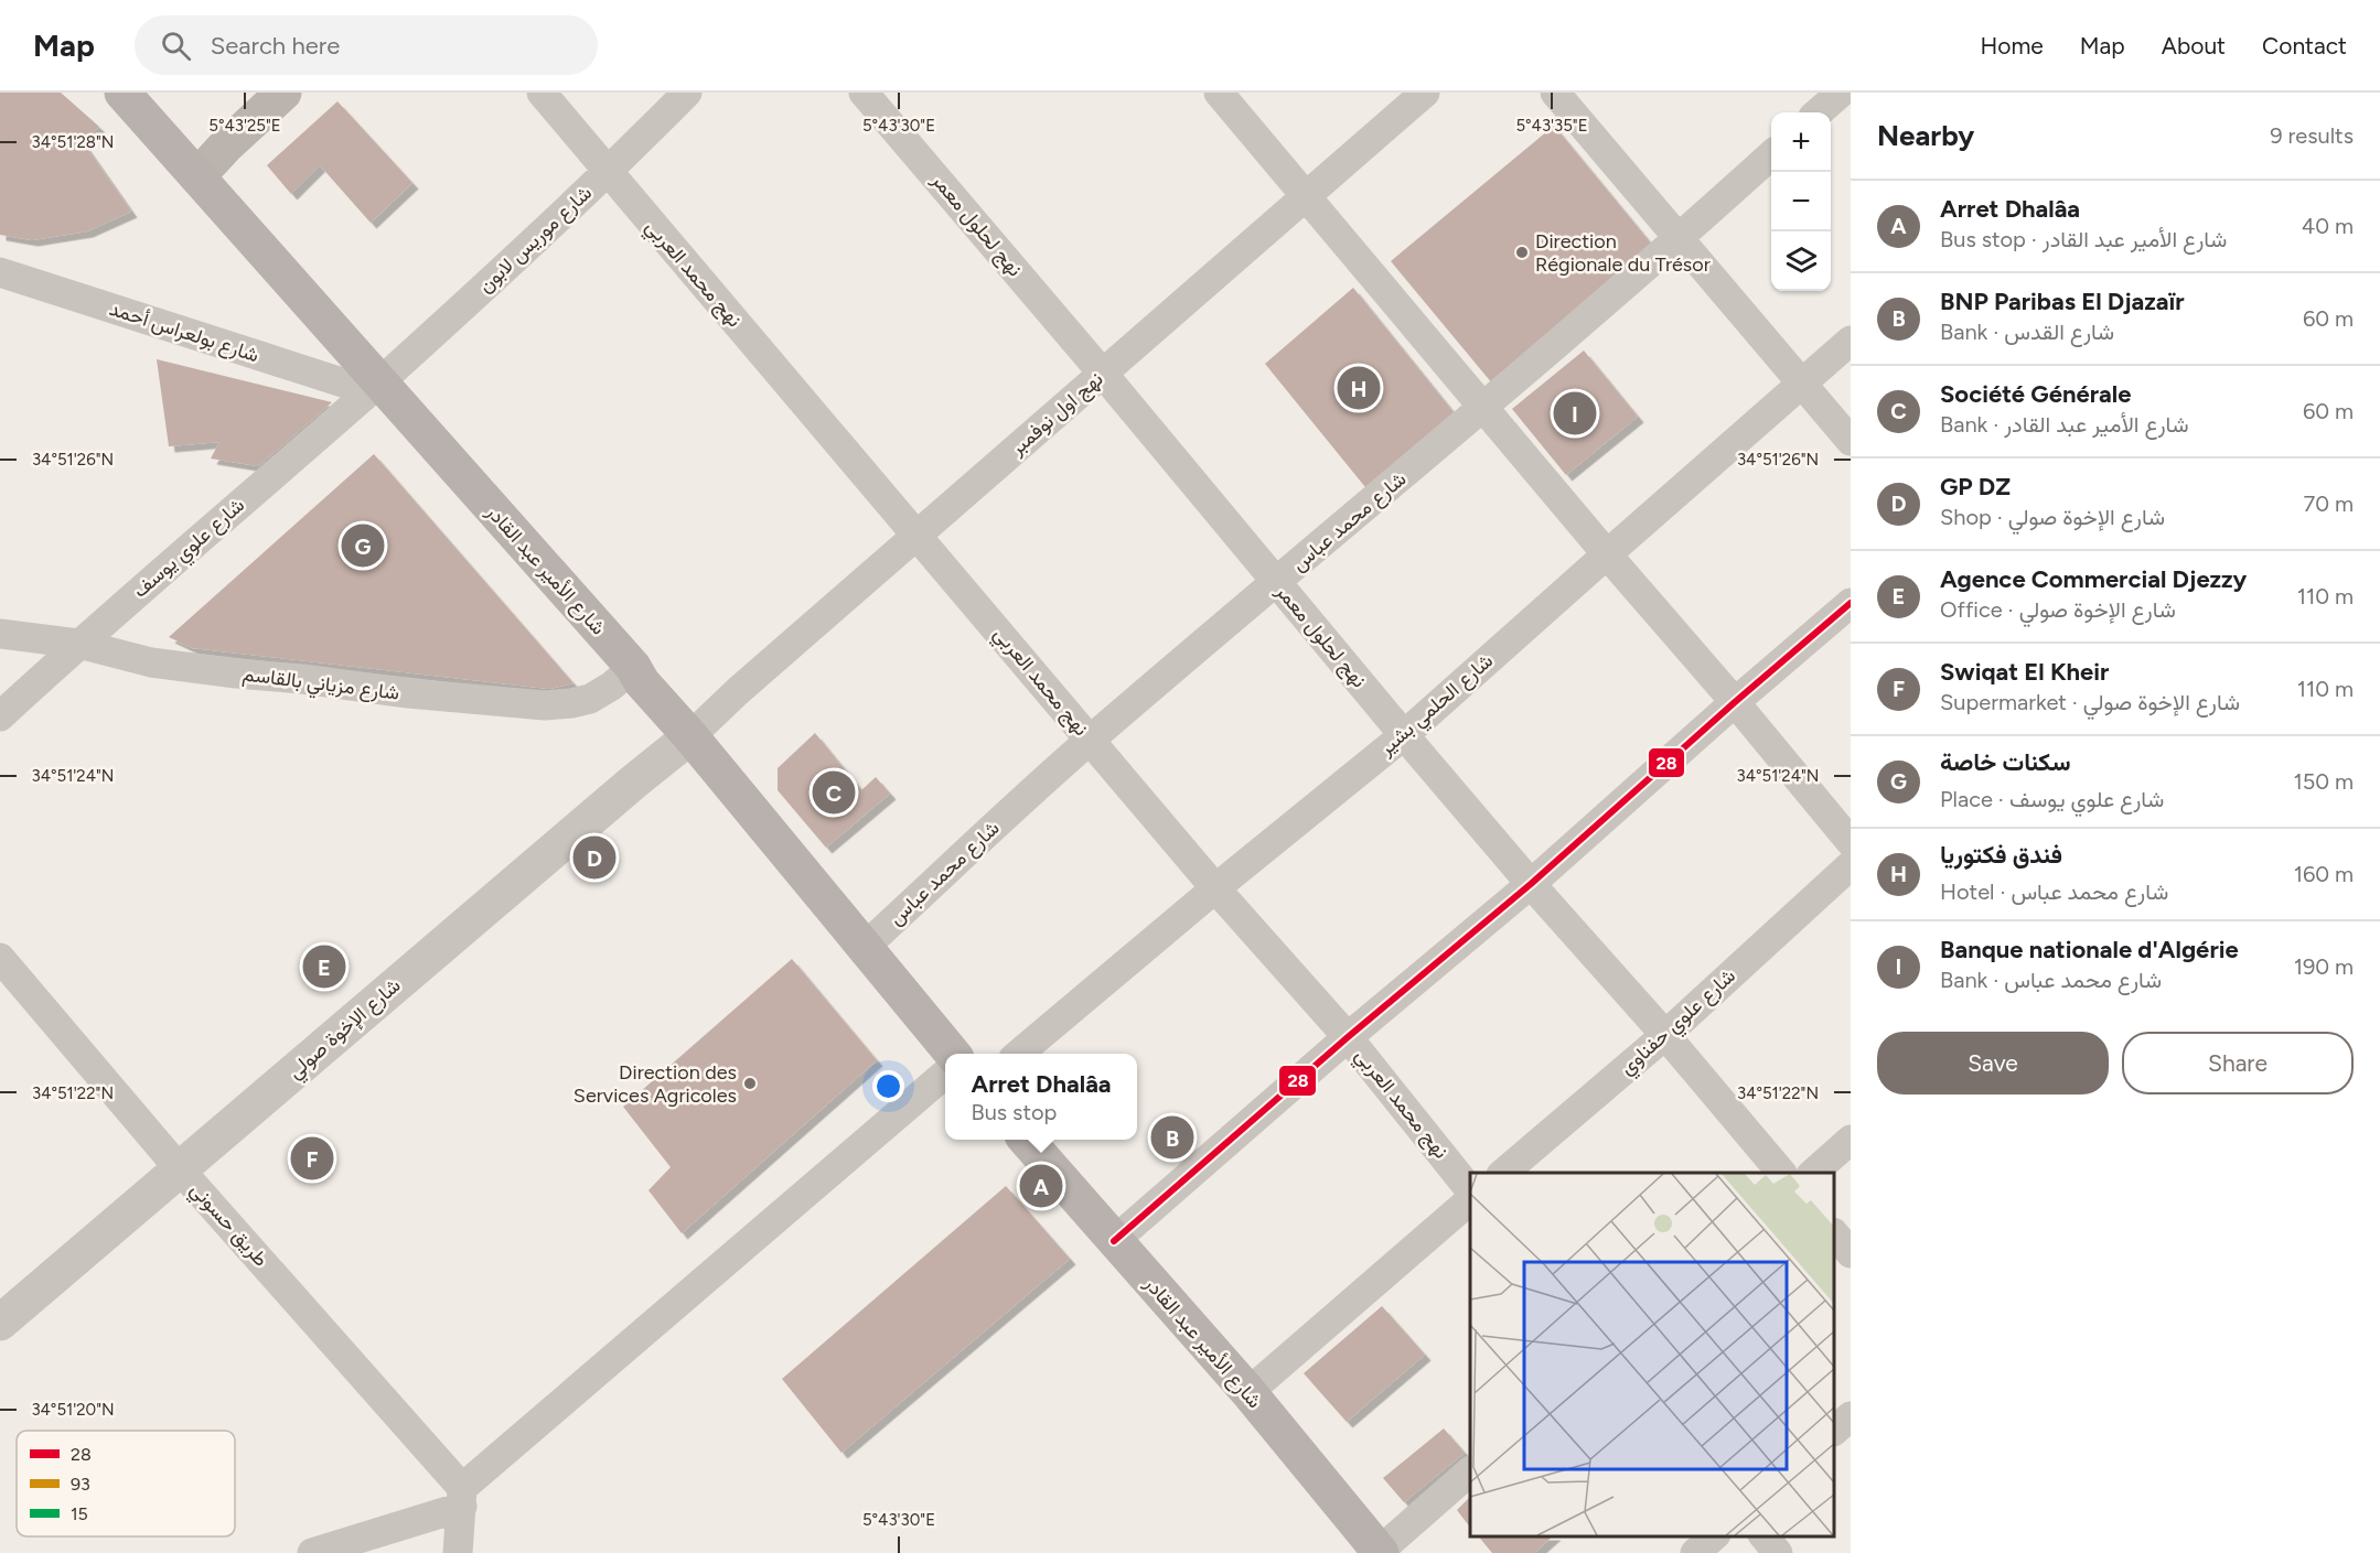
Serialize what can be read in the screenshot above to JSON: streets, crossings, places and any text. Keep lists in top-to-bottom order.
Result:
{
  "streets": {
    "main road": ["شارع الأمير عبد القادر"],
    "street": [
      "نهج لحلول معمر",
      "شارع موريس لابون",
      "نهج محمد العربي",
      "شارع بولعراس أحمد",
      "نهج اول نوفمبر",
      "شارع محمد عباس",
      "شارع علوي يوسف",
      "شارع مزياني بالقاسم",
      "شارع الحلمي بشير",
      "شارع علوي حفناوي",
      "شارع الإخوة صولي",
      "طريق حسوني"
    ]
  },
  "crossings": [
    ["نهج لحلول معمر", "نهج اول نوفمبر"],
    ["نهج لحلول معمر", "شارع محمد عباس"],
    ["نهج لحلول معمر", "شارع الحلمي بشير"],
    ["نهج لحلول معمر", "شارع علوي حفناوي"],
    ["شارع موريس لابون", "نهج محمد العربي"],
    ["شارع موريس لابون", "شارع بولعراس أحمد"],
    ["شارع موريس لابون", "شارع علوي يوسف"],
    ["شارع موريس لابون", "شارع الأمير عبد القادر"],
    ["نهج محمد العربي", "نهج اول نوفمبر"],
    ["نهج محمد العربي", "شارع محمد عباس"],
    ["نهج محمد العربي", "شارع الحلمي بشير"],
    ["شارع بولعراس أحمد", "شارع علوي يوسف"],
    ["شارع بولعراس أحمد", "شارع الأمير عبد القادر"],
    ["نهج اول نوفمبر", "شارع الأمير عبد القادر"],
    ["نهج اول نوفمبر", "شارع الإخوة صولي"],
    ["شارع محمد عباس", "شارع الأمير عبد القادر"],
    ["شارع علوي يوسف", "شارع الأمير عبد القادر"],
    ["شارع علوي يوسف", "شارع مزياني بالقاسم"],
    ["شارع الأمير عبد القادر", "شارع مزياني بالقاسم"],
    ["شارع الأمير عبد القادر", "شارع الإخوة صولي"],
    ["شارع الإخوة صولي", "طريق حسوني"]
  ],
  "places": ["Direction Régionale du Trésor", "Direction des Services Agricoles"],
  "lines": ["transit line 28"],
  "legend": ["28", "93", "15"],
  "page": {
    "header": "Map",
    "search": "Search here",
    "nav": [
      "Home",
      "Map",
      "About",
      "Contact"
    ],
    "heading": ["Nearby", "9 results"],
    "map_buttons": ["+", "−"],
    "list": [
      {
        "mark": "A",
        "name": "Arret Dhalâa",
        "note": "Bus stop · شارع الأمير عبد القادر",
        "value": "40 m"
      },
      {
        "mark": "B",
        "name": "BNP Paribas El Djazaïr",
        "note": "Bank · شارع القدس",
        "value": "60 m"
      },
      {
        "mark": "C",
        "name": "Société Générale",
        "note": "Bank · شارع الأمير عبد القادر",
        "value": "60 m"
      },
      {
        "mark": "D",
        "name": "GP DZ",
        "note": "Shop · شارع الإخوة صولي",
        "value": "70 m"
      },
      {
        "mark": "E",
        "name": "Agence Commercial Djezzy",
        "note": "Office · شارع الإخوة صولي",
        "value": "110 m"
      },
      {
        "mark": "F",
        "name": "Swiqat El Kheir",
        "note": "Supermarket · شارع الإخوة صولي",
        "value": "110 m"
      },
      {
        "mark": "G",
        "name": "سكنات خاصة",
        "note": "Place · شارع علوي يوسف",
        "value": "150 m"
      },
      {
        "mark": "H",
        "name": "فندق فكتوريا",
        "note": "Hotel · شارع محمد عباس",
        "value": "160 m"
      },
      {
        "mark": "I",
        "name": "Banque nationale d'Algérie",
        "note": "Bank · شارع محمد عباس",
        "value": "190 m"
      }
    ],
    "pins": [
      "H",
      "I",
      "G",
      "C",
      "D",
      "E",
      "B",
      "F",
      "A"
    ],
    "buttons": ["Save", "Share"],
    "popup": ["Arret Dhalâa", "Bus stop"]
  },
  "coordinates": [
    "5°43'25\"E",
    "5°43'30\"E",
    "5°43'35\"E",
    "34°51'28\"N",
    "34°51'26\"N",
    "34°51'24\"N",
    "34°51'22\"N",
    "34°51'20\"N"
  ]
}
